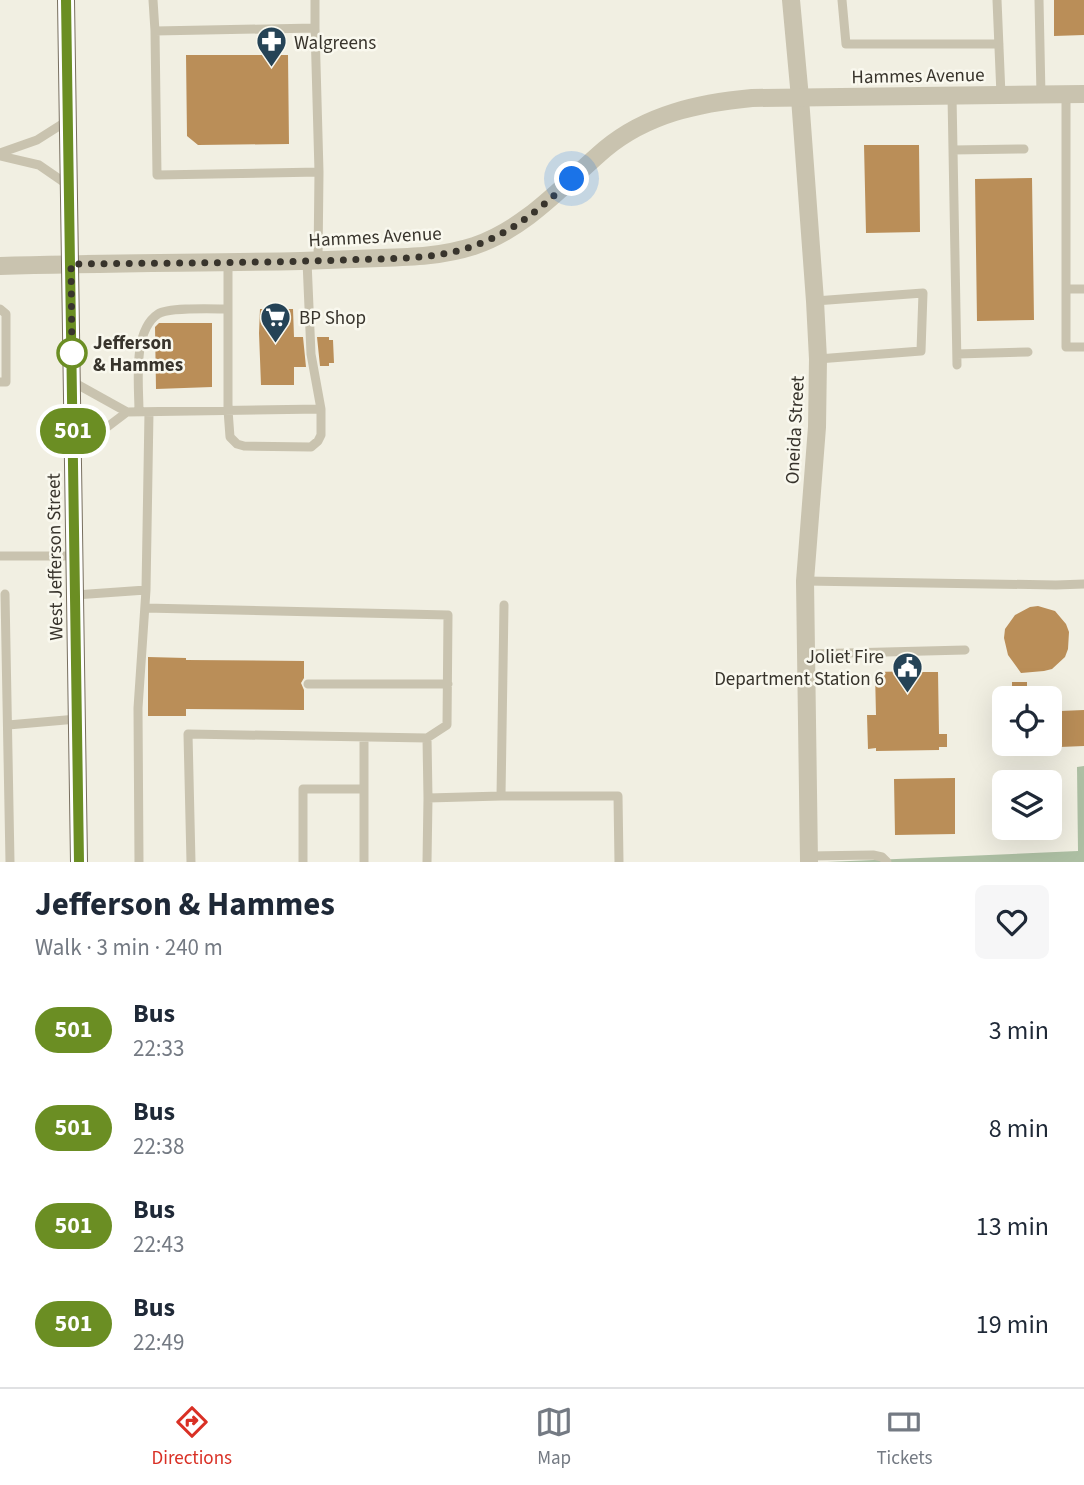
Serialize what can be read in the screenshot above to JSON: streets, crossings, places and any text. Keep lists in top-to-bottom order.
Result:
{
  "streets": {
    "main road": ["West Jefferson Street"],
    "street": ["Hammes Avenue", "Oneida Street"]
  },
  "crossings": [
    ["Hammes Avenue", "Oneida Street"],
    ["Hammes Avenue", "West Jefferson Street"]
  ],
  "places": {
    "pharmacy": ["Walgreens"],
    "supermarket": ["BP Shop"],
    "other": ["Jefferson & Hammes"],
    "public building": ["Joliet Fire Department Station 6"]
  },
  "lines": ["bus line 501"],
  "page": {
    "on_map": "501",
    "heading": ["Jefferson & Hammes", "Walk · 3 min · 240 m"],
    "list": [
      {
        "mark": "501",
        "name": "Bus",
        "note": "22:33",
        "value": "3 min"
      },
      {
        "mark": "501",
        "name": "Bus",
        "note": "22:38",
        "value": "8 min"
      },
      {
        "mark": "501",
        "name": "Bus",
        "note": "22:43",
        "value": "13 min"
      },
      {
        "mark": "501",
        "name": "Bus",
        "note": "22:49",
        "value": "19 min"
      }
    ],
    "tabs": ["Directions", "Map", "Tickets"]
  }
}
